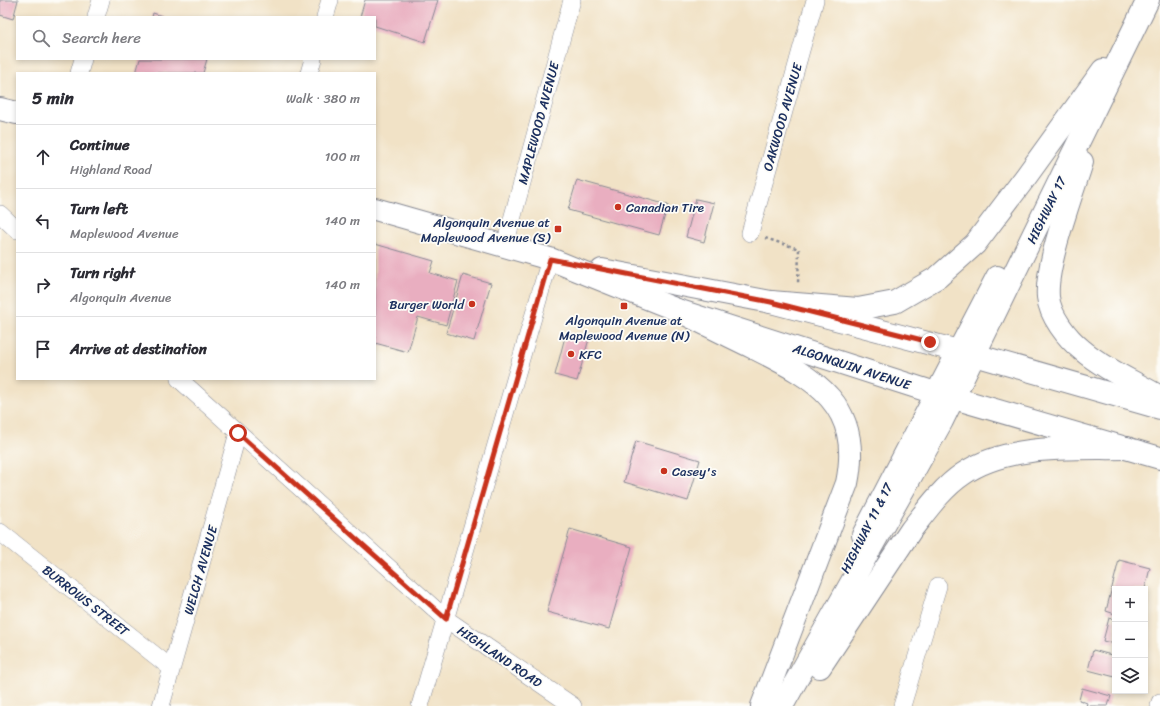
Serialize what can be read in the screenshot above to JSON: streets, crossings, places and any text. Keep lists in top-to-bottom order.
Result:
{
  "streets": {
    "main road": ["HIGHWAY 17", "ALGONQUIN AVENUE", "HIGHWAY 11 & 17"],
    "street": [
      "OAKWOOD AVENUE",
      "MAPLEWOOD AVENUE",
      "WELCH AVENUE",
      "BURROWS STREET",
      "HIGHLAND ROAD"
    ]
  },
  "crossings": [
    ["MAPLEWOOD AVENUE", "ALGONQUIN AVENUE"],
    ["HIGHWAY 17", "ALGONQUIN AVENUE"],
    ["HIGHWAY 17", "HIGHWAY 11 & 17"],
    ["ALGONQUIN AVENUE", "HIGHWAY 11 & 17"],
    ["WELCH AVENUE", "BURROWS STREET"],
    ["WELCH AVENUE", "HIGHLAND ROAD"]
  ],
  "places": {
    "other": [
      "Canadian Tire",
      "Burger World",
      "KFC",
      "Casey's"
    ],
    "transit": ["Algonquin Avenue at Maplewood Avenue (S)", "Algonquin Avenue at Maplewood Avenue (N)"]
  },
  "page": {
    "search": "Search here",
    "heading": ["5 min", "Walk · 380 m"],
    "list": [
      ["Continue", "Highland Road", "100 m"],
      ["Turn left", "Maplewood Avenue", "140 m"],
      ["Turn right", "Algonquin Avenue", "140 m"],
      "Arrive at destination"
    ],
    "map_buttons": ["+", "−"]
  }
}
